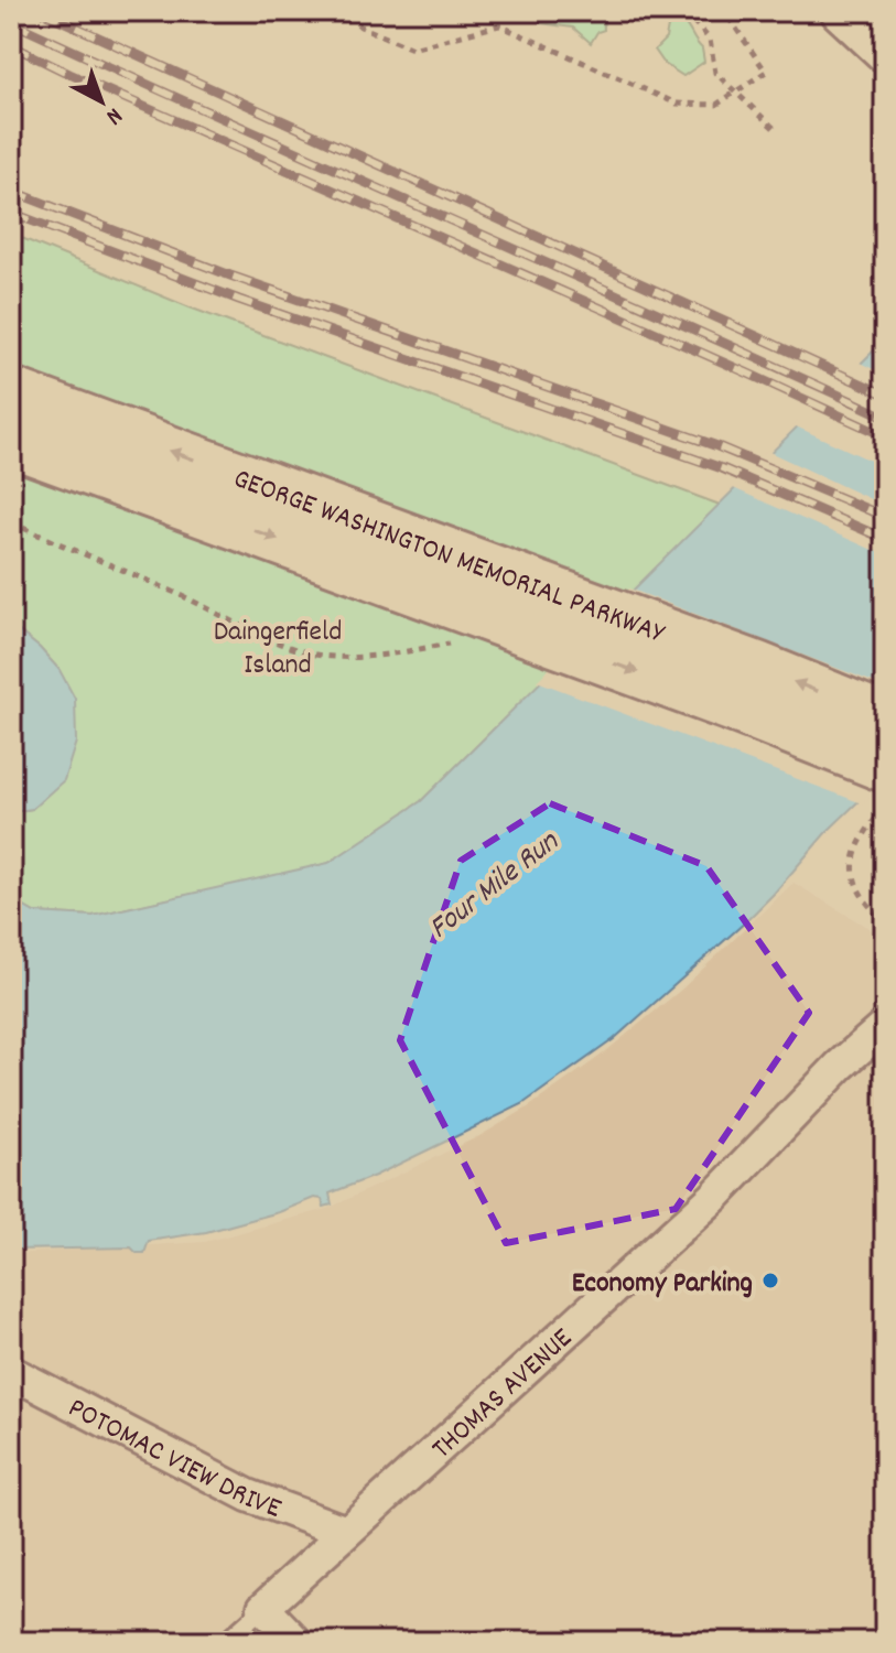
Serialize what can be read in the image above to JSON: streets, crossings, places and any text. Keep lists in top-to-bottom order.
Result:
{
  "streets": {
    "highway": ["GEORGE WASHINGTON MEMORIAL PARKWAY"],
    "street": ["THOMAS AVENUE", "POTOMAC VIEW DRIVE"]
  },
  "crossings": [
    ["THOMAS AVENUE", "POTOMAC VIEW DRIVE"]
  ],
  "water": ["Four Mile Run"],
  "parks": ["Daingerfield Island"],
  "places": ["Economy Parking"],
  "north": "bottom right"
}
